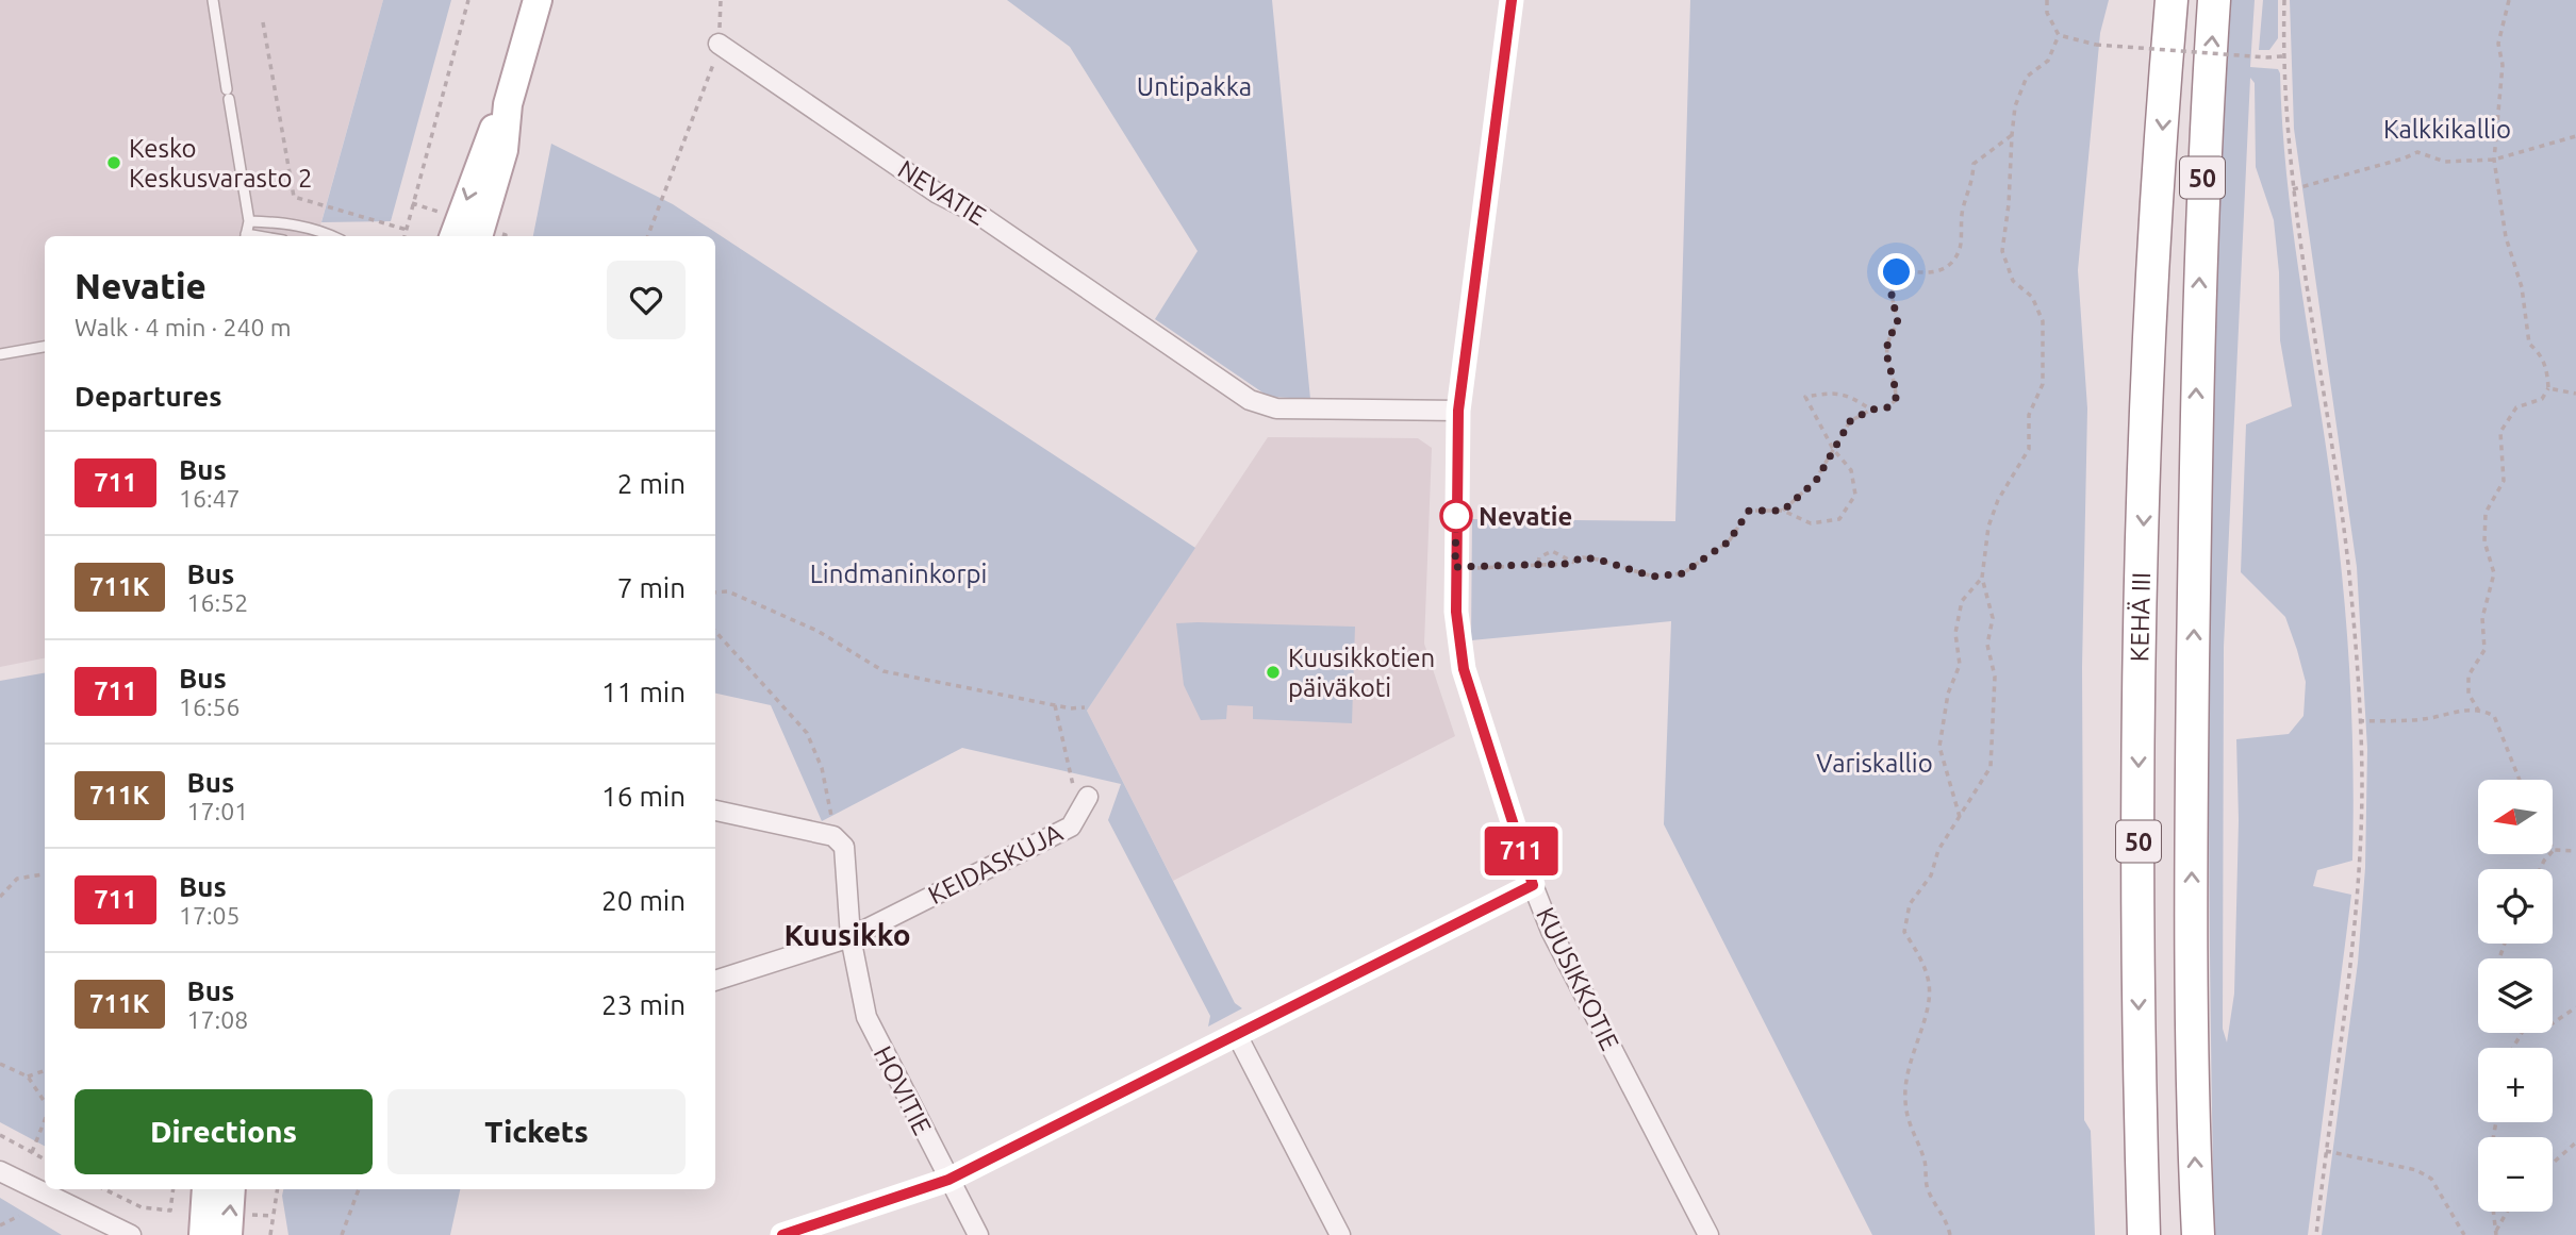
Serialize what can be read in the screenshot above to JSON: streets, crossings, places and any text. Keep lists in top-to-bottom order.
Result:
{
  "streets": {
    "highway": ["50", "KEHÄ III"],
    "street": [
      "NEVATIE",
      "KEIDASKUJA",
      "KUUSIKKOTIE",
      "HOVITIE"
    ]
  },
  "crossings": [
    ["NEVATIE", "KUUSIKKOTIE"],
    ["KEIDASKUJA", "HOVITIE"]
  ],
  "districts": ["Kuusikko"],
  "parks": [
    "Untipakka",
    "Kalkkikallio",
    "Lindmaninkorpi",
    "Variskallio"
  ],
  "places": ["Kesko Keskusvarasto 2", "Nevatie", "Kuusikkotien päiväkoti"],
  "lines": ["bus line 711"],
  "north": "left",
  "page": {
    "on_map": "711",
    "heading": [
      ["Nevatie", "Walk · 4 min · 240 m"],
      "Departures"
    ],
    "list": [
      {
        "mark": "711",
        "name": "Bus",
        "note": "16:47",
        "value": "2 min"
      },
      {
        "mark": "711K",
        "name": "Bus",
        "note": "16:52",
        "value": "7 min"
      },
      {
        "mark": "711",
        "name": "Bus",
        "note": "16:56",
        "value": "11 min"
      },
      {
        "mark": "711K",
        "name": "Bus",
        "note": "17:01",
        "value": "16 min"
      },
      {
        "mark": "711",
        "name": "Bus",
        "note": "17:05",
        "value": "20 min"
      },
      {
        "mark": "711K",
        "name": "Bus",
        "note": "17:08",
        "value": "23 min"
      }
    ],
    "map_buttons": ["+", "−"],
    "buttons": ["Directions", "Tickets"]
  }
}
